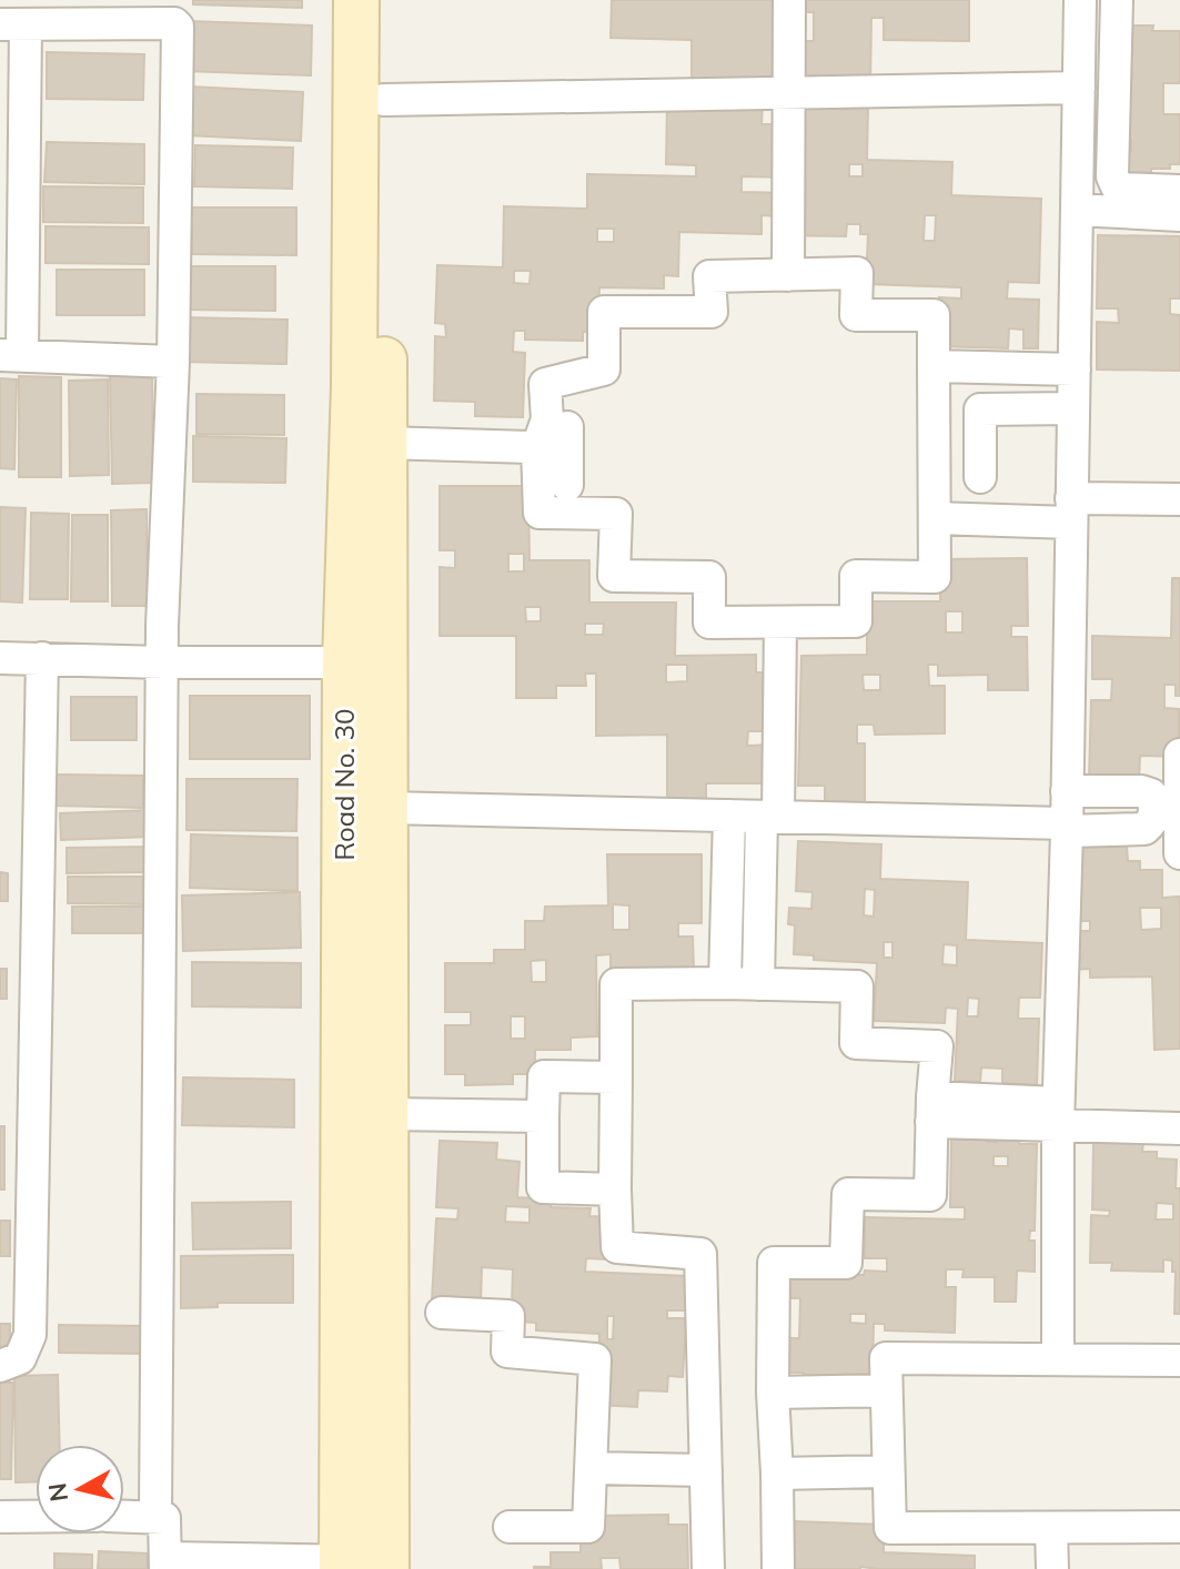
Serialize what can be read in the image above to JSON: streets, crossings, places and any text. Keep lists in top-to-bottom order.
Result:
{
  "streets": {
    "street": ["Road No. 30"]
  },
  "north": "left"
}
